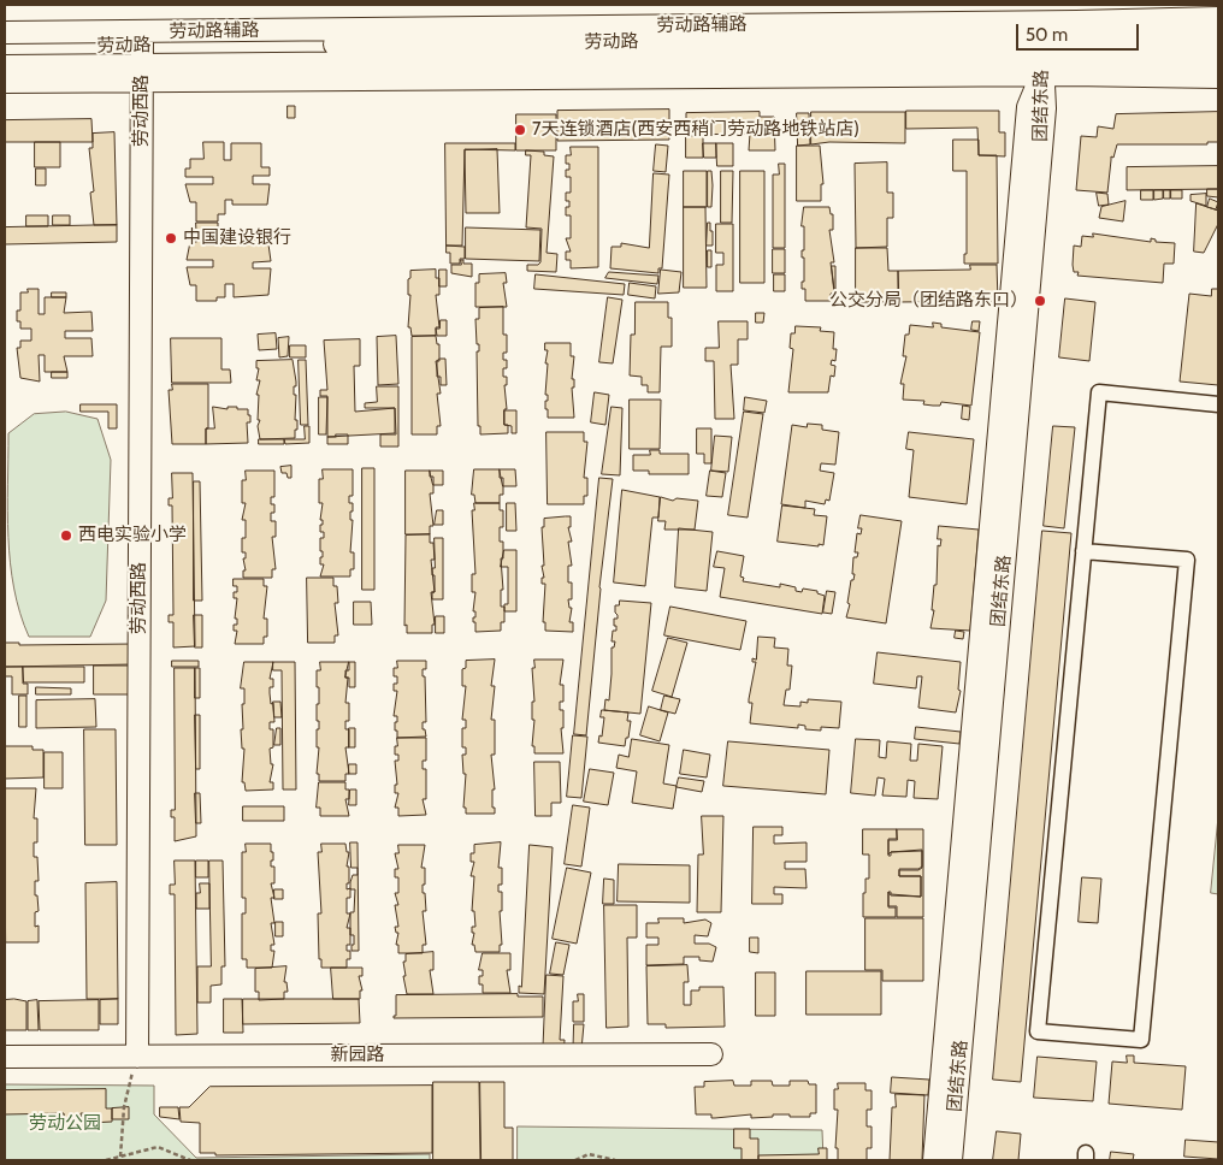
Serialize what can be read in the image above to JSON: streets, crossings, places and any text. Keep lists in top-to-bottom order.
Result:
{
  "streets": {
    "street": [
      "劳动路辅路",
      "劳动路",
      "团结东路",
      "劳动西路",
      "新园路"
    ]
  },
  "crossings": [
    ["劳动路辅路", "劳动路"],
    ["劳动路辅路", "团结东路"],
    ["劳动路辅路", "劳动西路"],
    ["劳动路", "团结东路"],
    ["劳动路", "劳动西路"],
    ["劳动西路", "新园路"]
  ],
  "parks": ["劳动公园"],
  "places": [
    "7天连锁酒店(西安西稍门劳动路地铁站店)",
    "中国建设银行",
    "公交分局（团结路东口）",
    "西电实验小学"
  ],
  "scale_bar": "50 m"
}
